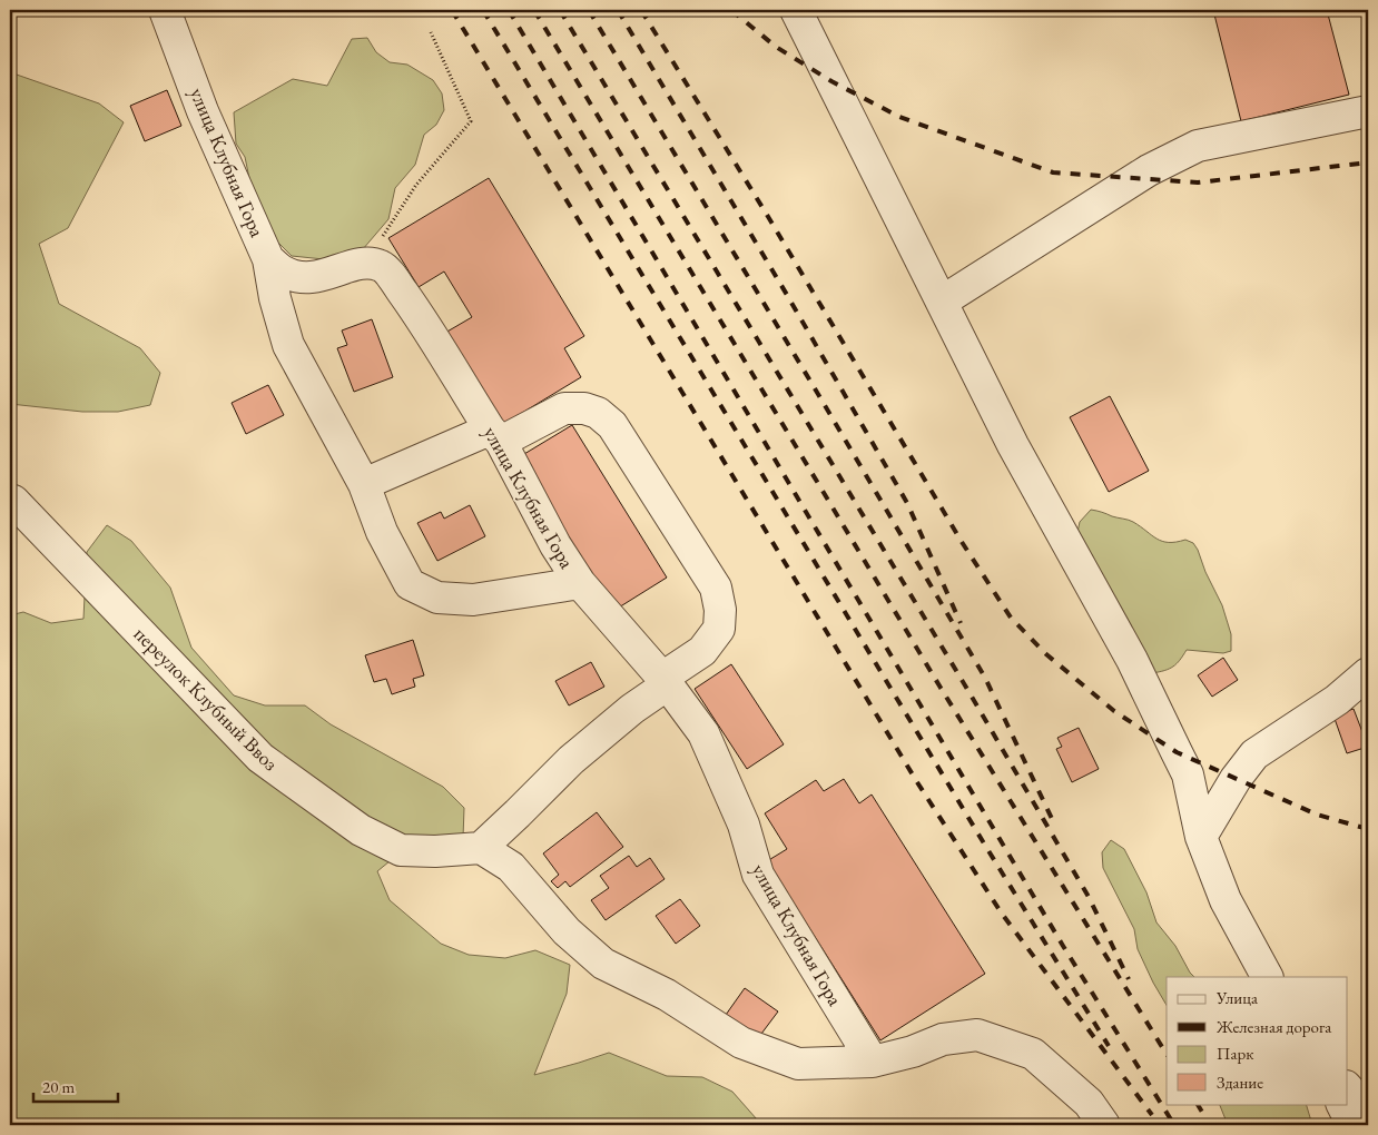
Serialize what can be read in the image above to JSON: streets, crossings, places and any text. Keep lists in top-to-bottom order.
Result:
{
  "streets": {
    "street": ["улица Клубная Гора", "переулок Клубный Ввоз"]
  },
  "legend": [
    "Улица",
    "Железная дорога",
    "Парк",
    "Здание"
  ],
  "scale_bar": "20 m"
}
